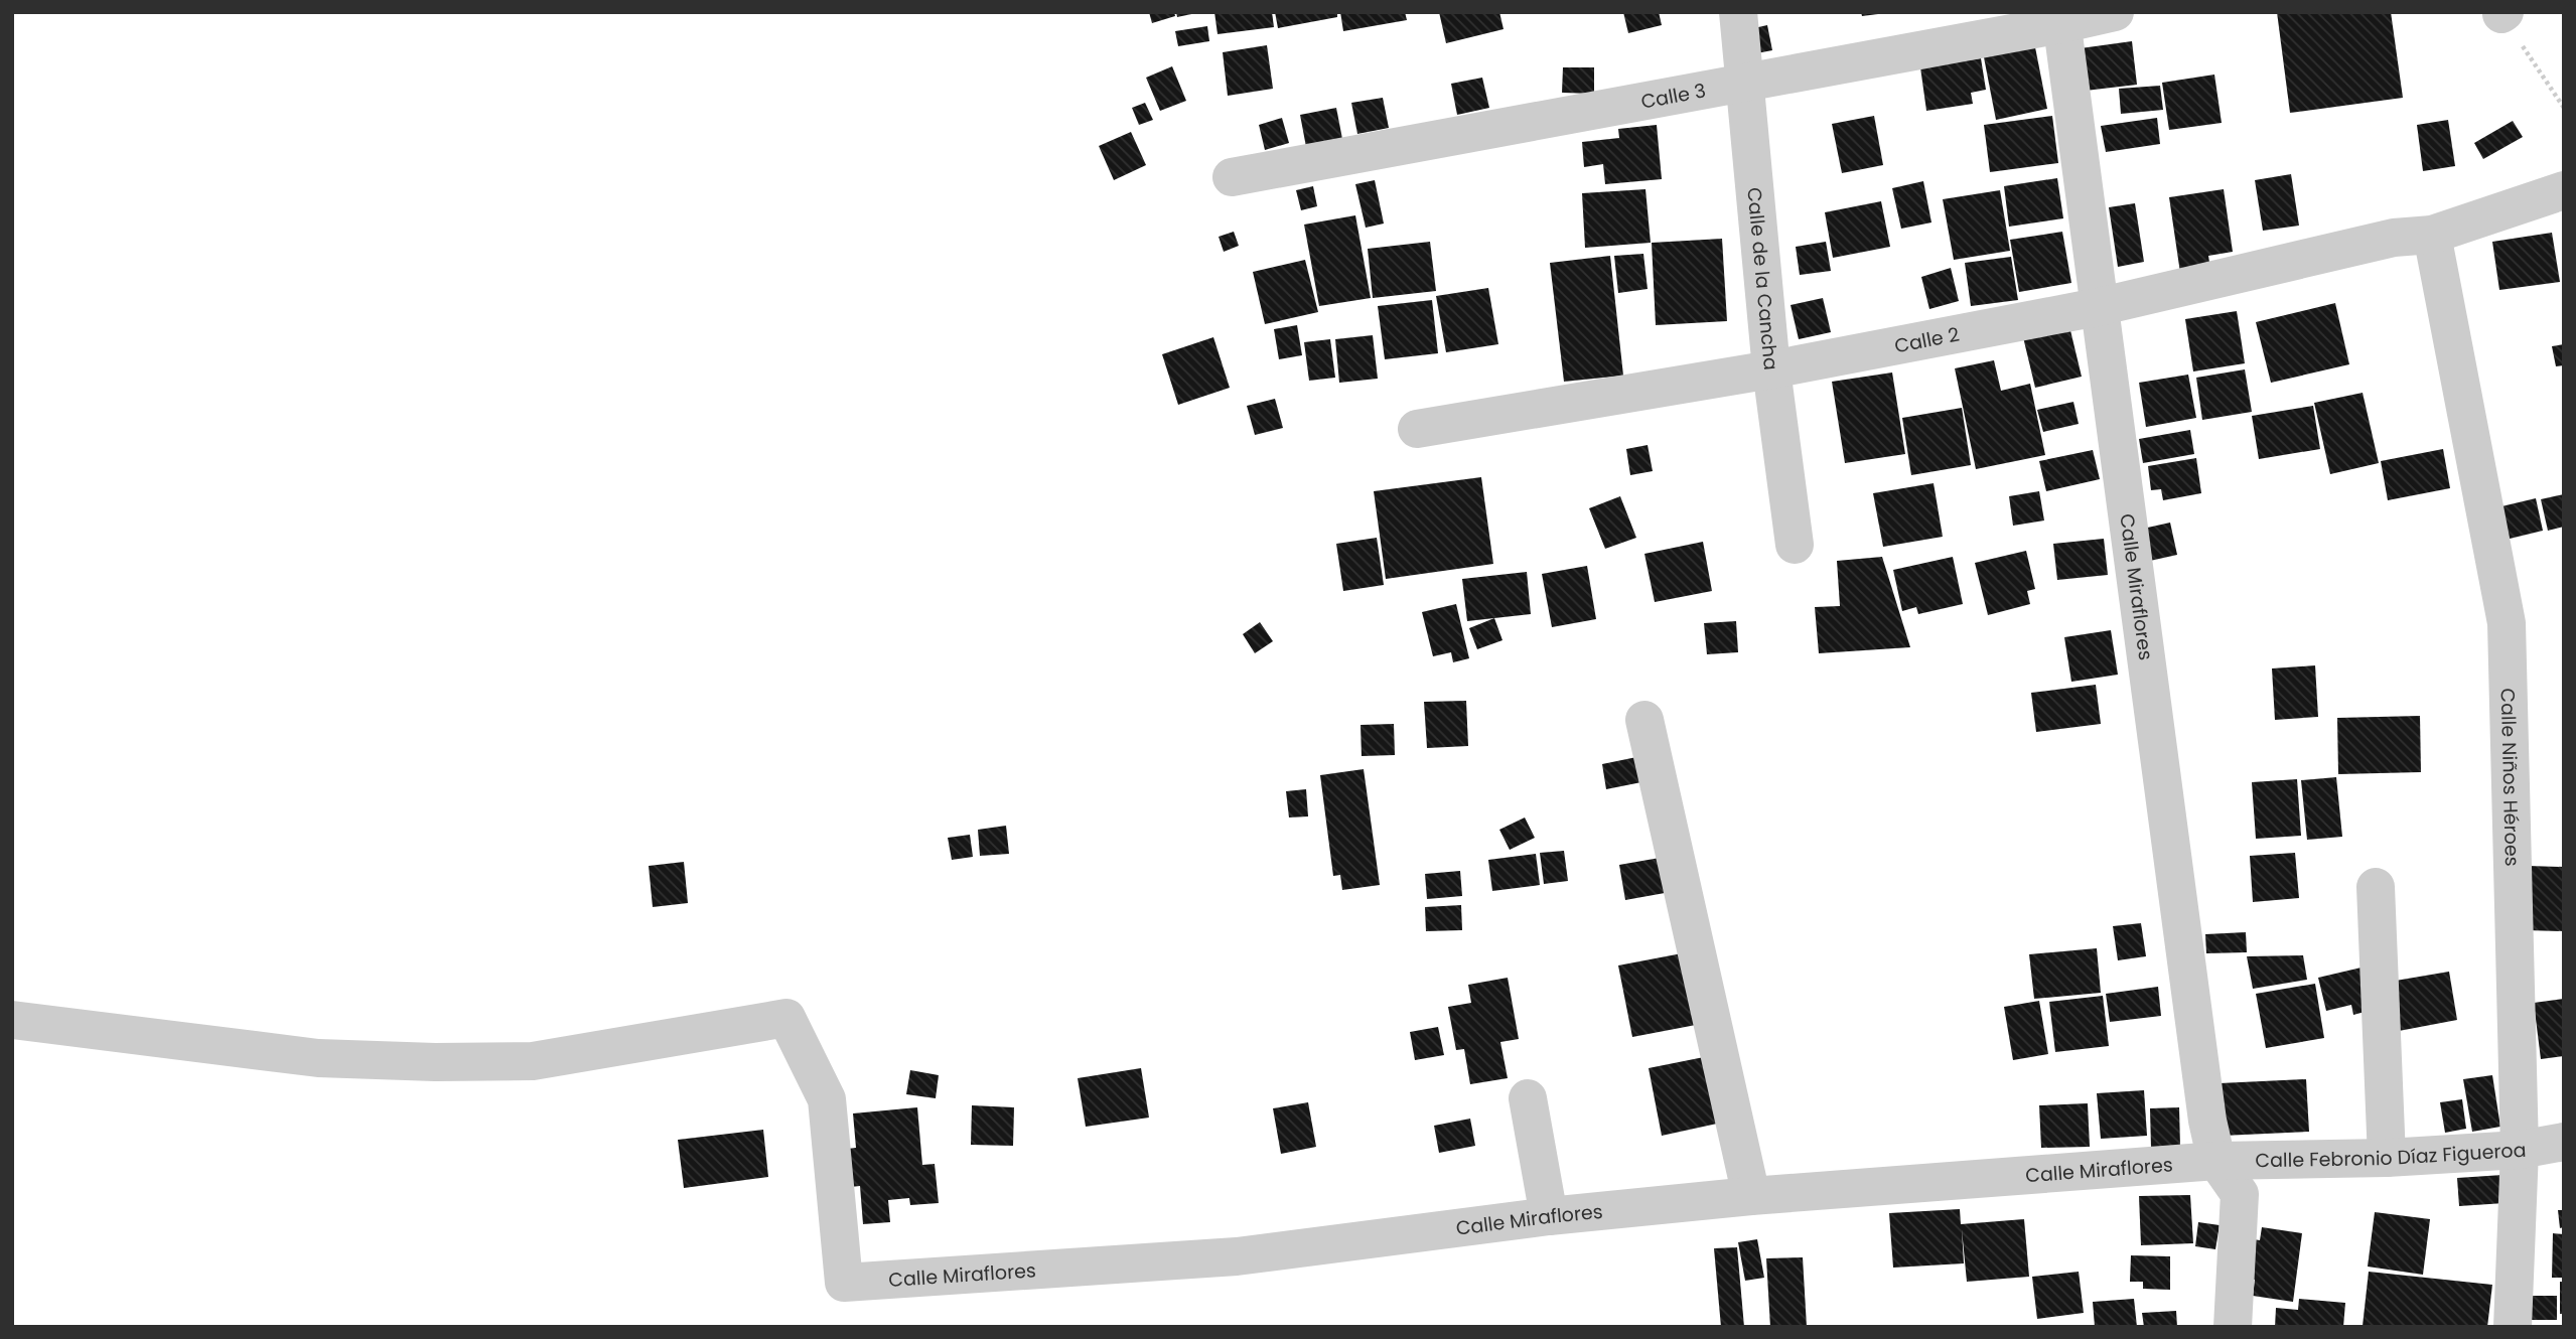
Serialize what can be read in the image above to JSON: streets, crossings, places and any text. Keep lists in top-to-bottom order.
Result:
{
  "streets": {
    "street": [
      "Calle 3",
      "Calle de la Cancha",
      "Calle 2",
      "Calle Miraflores",
      "Calle Niños Héroes",
      "Calle Febronio Díaz Figueroa"
    ]
  },
  "crossings": [
    ["Calle 3", "Calle de la Cancha"],
    ["Calle 3", "Calle Miraflores"],
    ["Calle de la Cancha", "Calle 2"],
    ["Calle 2", "Calle Miraflores"],
    ["Calle 2", "Calle Niños Héroes"],
    ["Calle Miraflores", "Calle Febronio Díaz Figueroa"],
    ["Calle Niños Héroes", "Calle Febronio Díaz Figueroa"]
  ]
}
